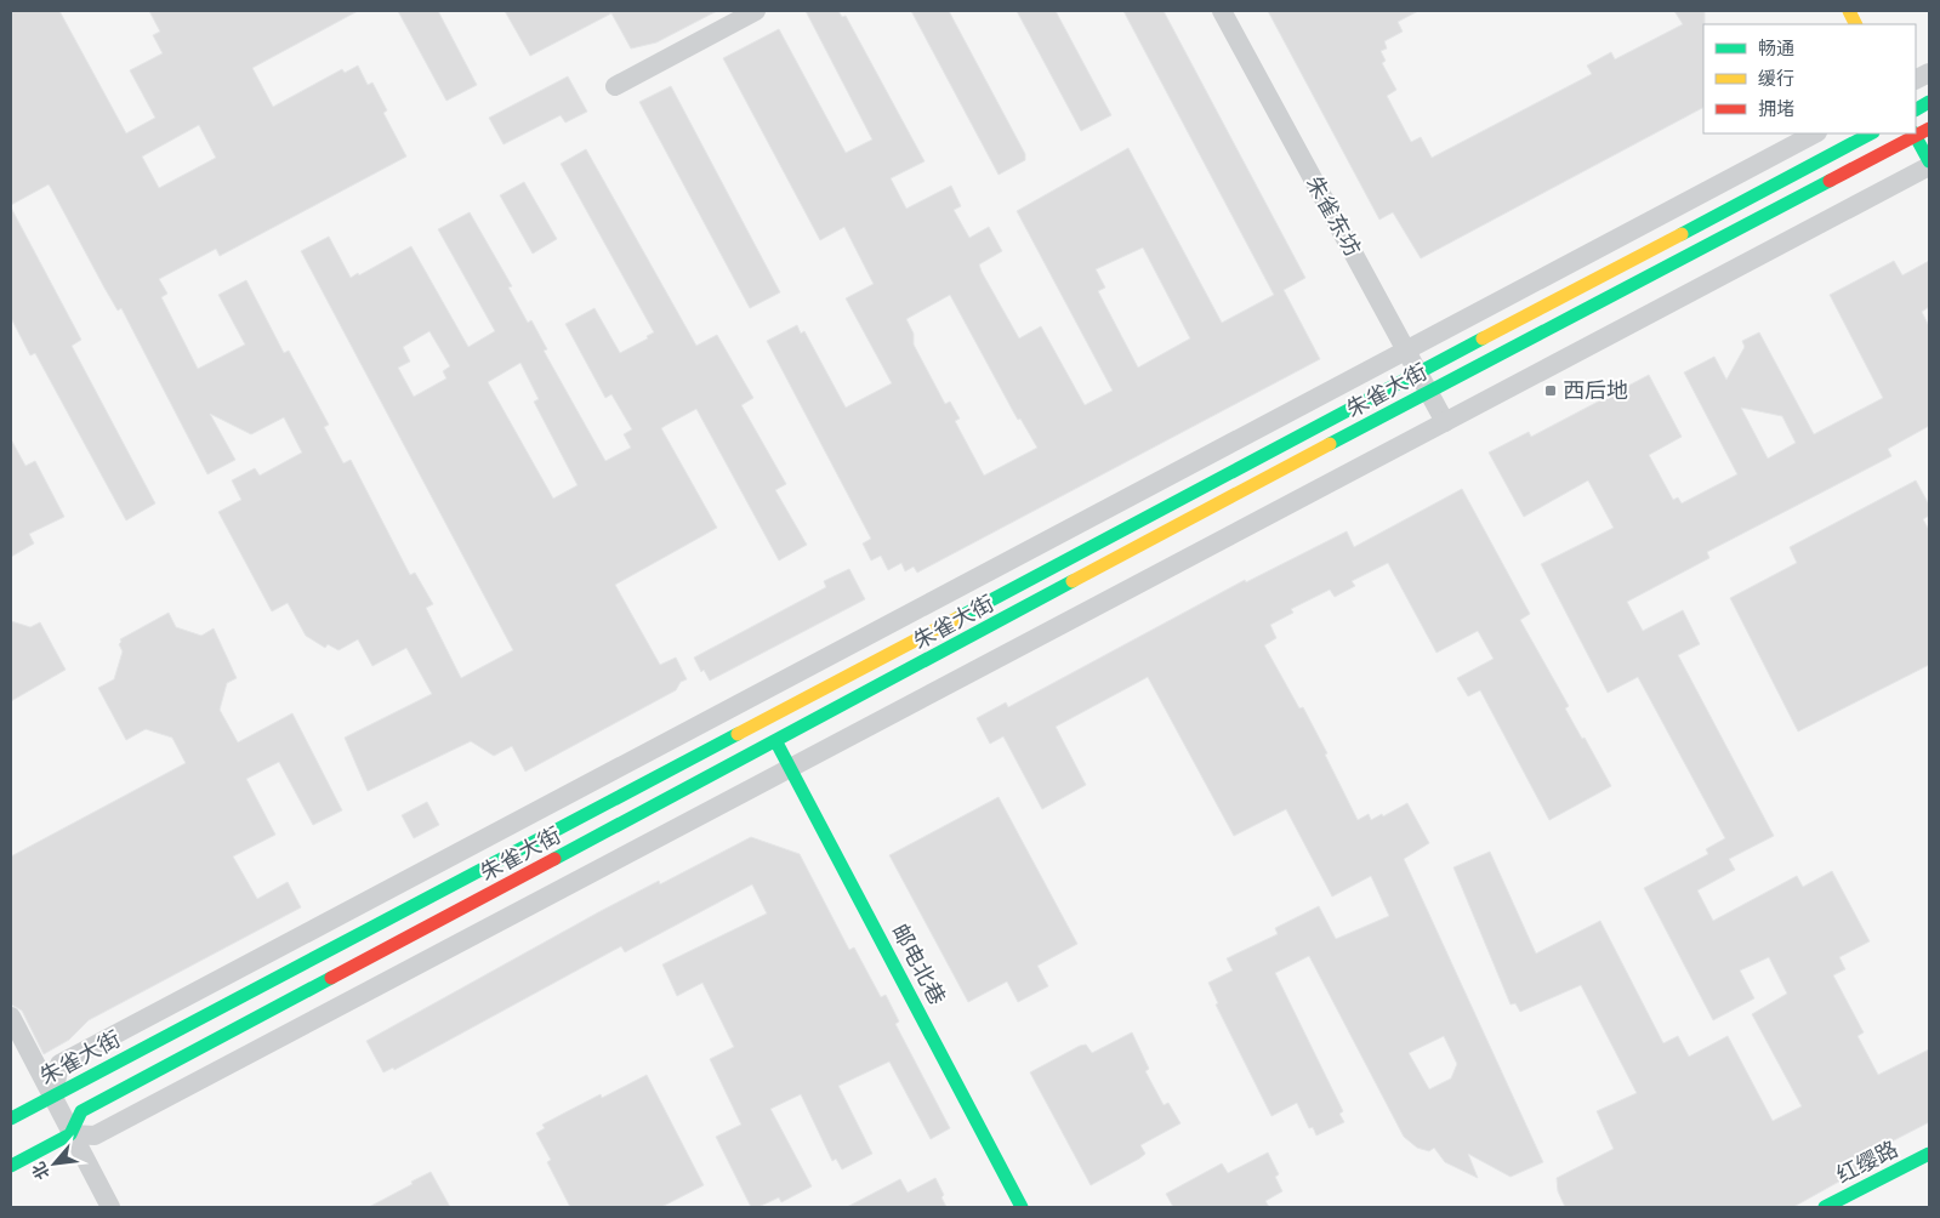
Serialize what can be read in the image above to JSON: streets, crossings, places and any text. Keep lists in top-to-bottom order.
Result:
{
  "streets": {
    "main road": ["朱雀大街", "邮电北巷", "红缨路"],
    "street": ["朱雀东坊"]
  },
  "crossings": [
    ["朱雀东坊", "朱雀大街"],
    ["朱雀大街", "邮电北巷"]
  ],
  "places": {
    "transit": ["西后地"]
  },
  "legend": ["畅通", "缓行", "拥堵"],
  "north": "bottom left"
}
